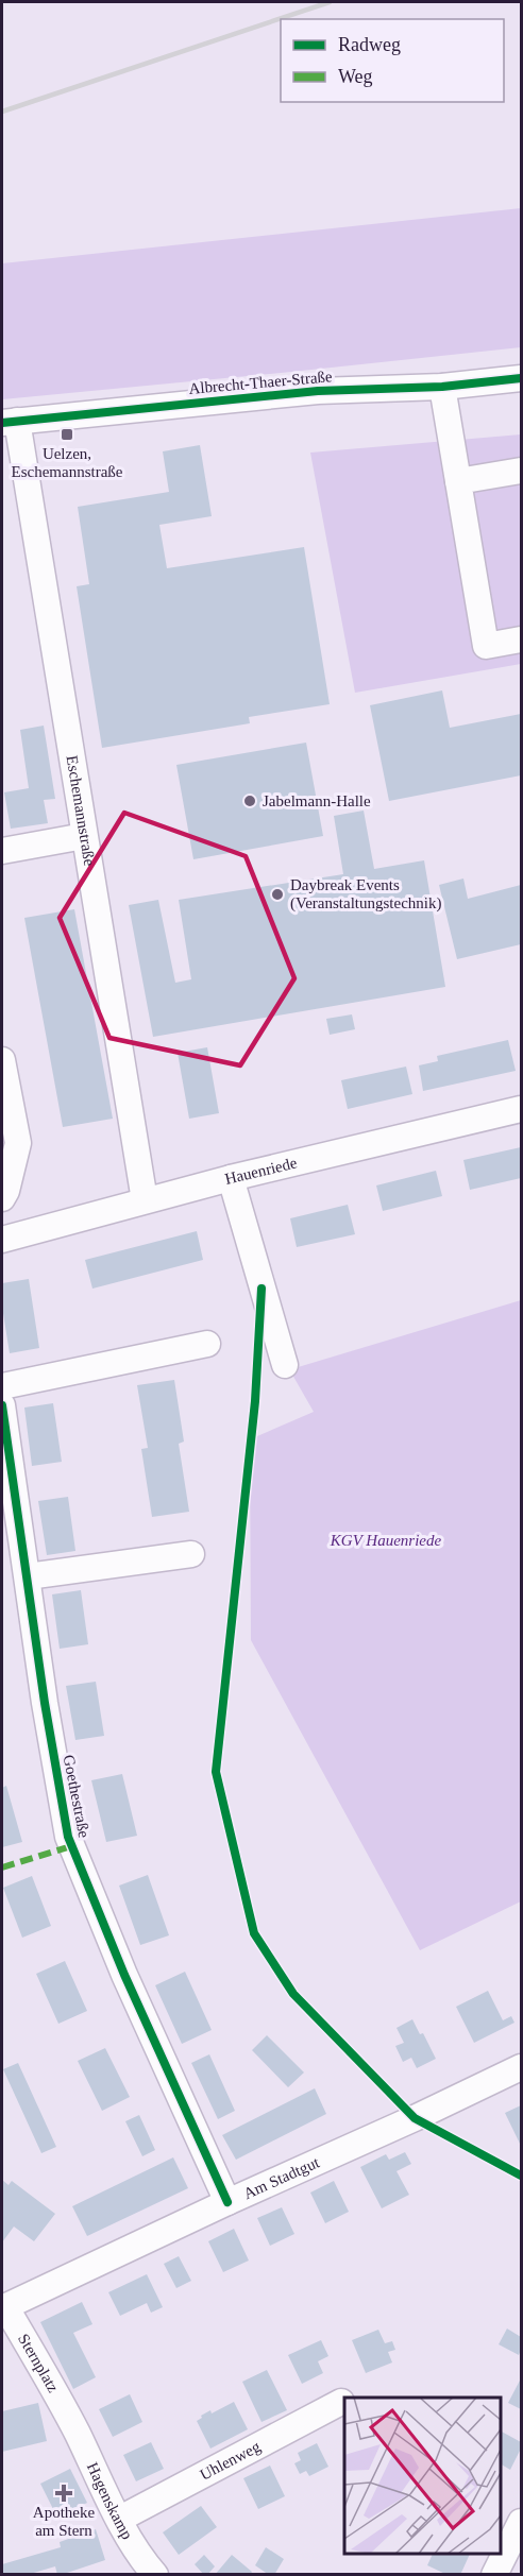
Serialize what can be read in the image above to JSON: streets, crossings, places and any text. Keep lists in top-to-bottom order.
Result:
{
  "streets": {
    "street": [
      "Albrecht-Thaer-Straße",
      "Eschemannstraße",
      "Hauenriede",
      "Goethestraße",
      "Am Stadtgut",
      "Sternplatz",
      "Uhlenweg",
      "Hagenskamp"
    ]
  },
  "crossings": [
    ["Albrecht-Thaer-Straße", "Eschemannstraße"],
    ["Eschemannstraße", "Hauenriede"],
    ["Goethestraße", "Am Stadtgut"],
    ["Am Stadtgut", "Sternplatz"],
    ["Sternplatz", "Hagenskamp"],
    ["Uhlenweg", "Hagenskamp"]
  ],
  "parks": ["KGV Hauenriede"],
  "places": {
    "transit": ["Uelzen, Eschemannstraße"],
    "other": ["Jabelmann-Halle", "Daybreak Events (Veranstaltungstechnik)"],
    "health": ["Apotheke am Stern"]
  },
  "legend": ["Radweg", "Weg"]
}
